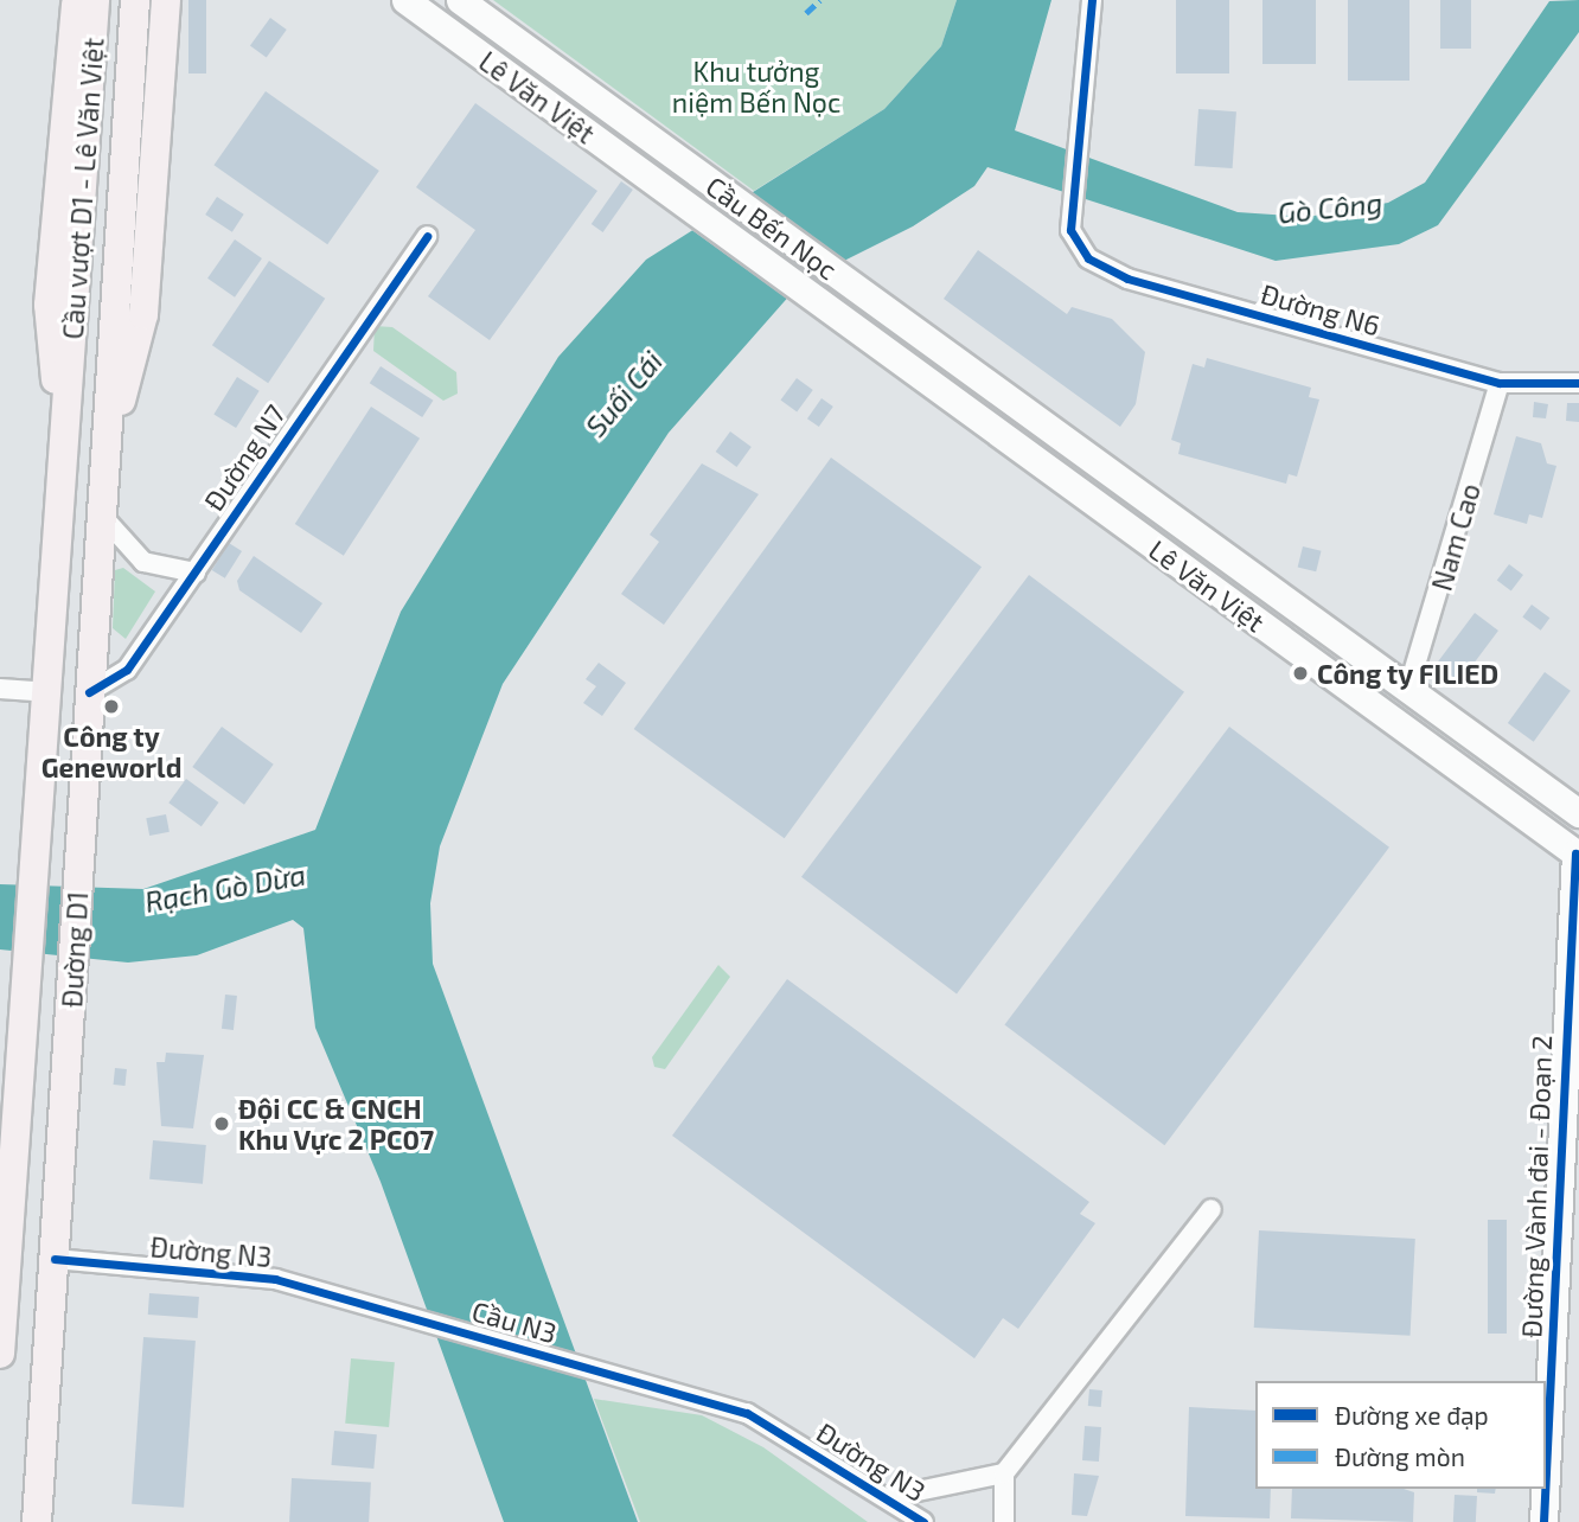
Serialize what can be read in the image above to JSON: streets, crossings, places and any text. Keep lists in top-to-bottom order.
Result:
{
  "streets": {
    "main road": [
      "Lê Văn Việt",
      "Cầu vượt D1 - Lê Văn Việt",
      "Cầu Bến Nọc",
      "Đường D1",
      "Đường Vành đai - Đoạn 2"
    ],
    "street": [
      "Đường N6",
      "Đường N7",
      "Nam Cao",
      "Đường N3",
      "Cầu N3"
    ]
  },
  "crossings": [
    ["Lê Văn Việt", "Cầu Bến Nọc"],
    ["Lê Văn Việt", "Nam Cao"],
    ["Lê Văn Việt", "Đường Vành đai - Đoạn 2"],
    ["Cầu vượt D1 - Lê Văn Việt", "Đường D1"],
    ["Đường N6", "Nam Cao"],
    ["Đường N7", "Đường D1"],
    ["Đường D1", "Đường N3"],
    ["Đường N3", "Cầu N3"]
  ],
  "water": ["Gò Công", "Suối Cái", "Rạch Gò Dừa"],
  "parks": ["Khu tưởng niệm Bến Nọc"],
  "places": ["Công ty FILIED", "Công ty Geneworld", "Đội CC & CNCH Khu Vực 2 PC07"],
  "legend": ["Đường xe đạp", "Đường mòn"]
}
